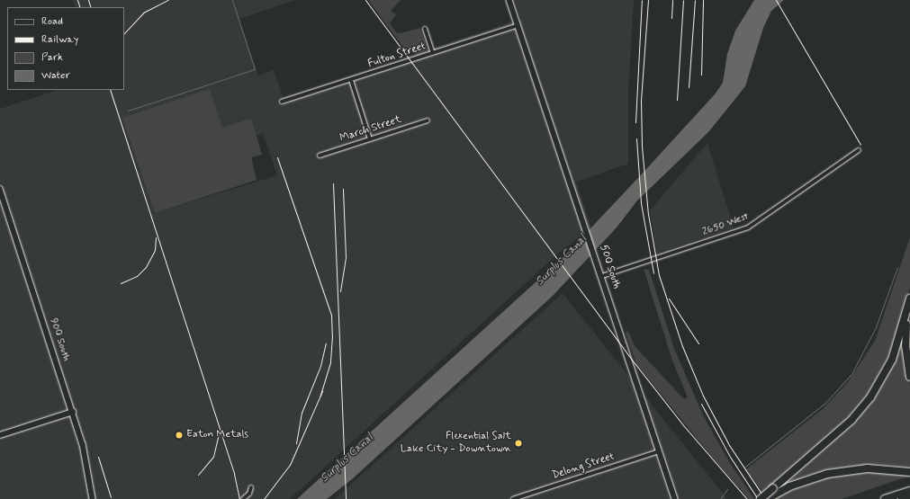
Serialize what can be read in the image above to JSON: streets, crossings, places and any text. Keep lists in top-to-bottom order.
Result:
{
  "streets": {
    "street": [
      "Fulton Street",
      "March Street",
      "2650 West",
      "500 South",
      "900 South",
      "Delong Street"
    ]
  },
  "crossings": [
    ["Fulton Street", "500 South"],
    ["2650 West", "500 South"],
    ["500 South", "Delong Street"]
  ],
  "water": ["Surplus Canal"],
  "places": ["Eaton Metals", "Flexential Salt Lake City - Downtown"],
  "legend": [
    "Road",
    "Railway",
    "Park",
    "Water"
  ]
}
